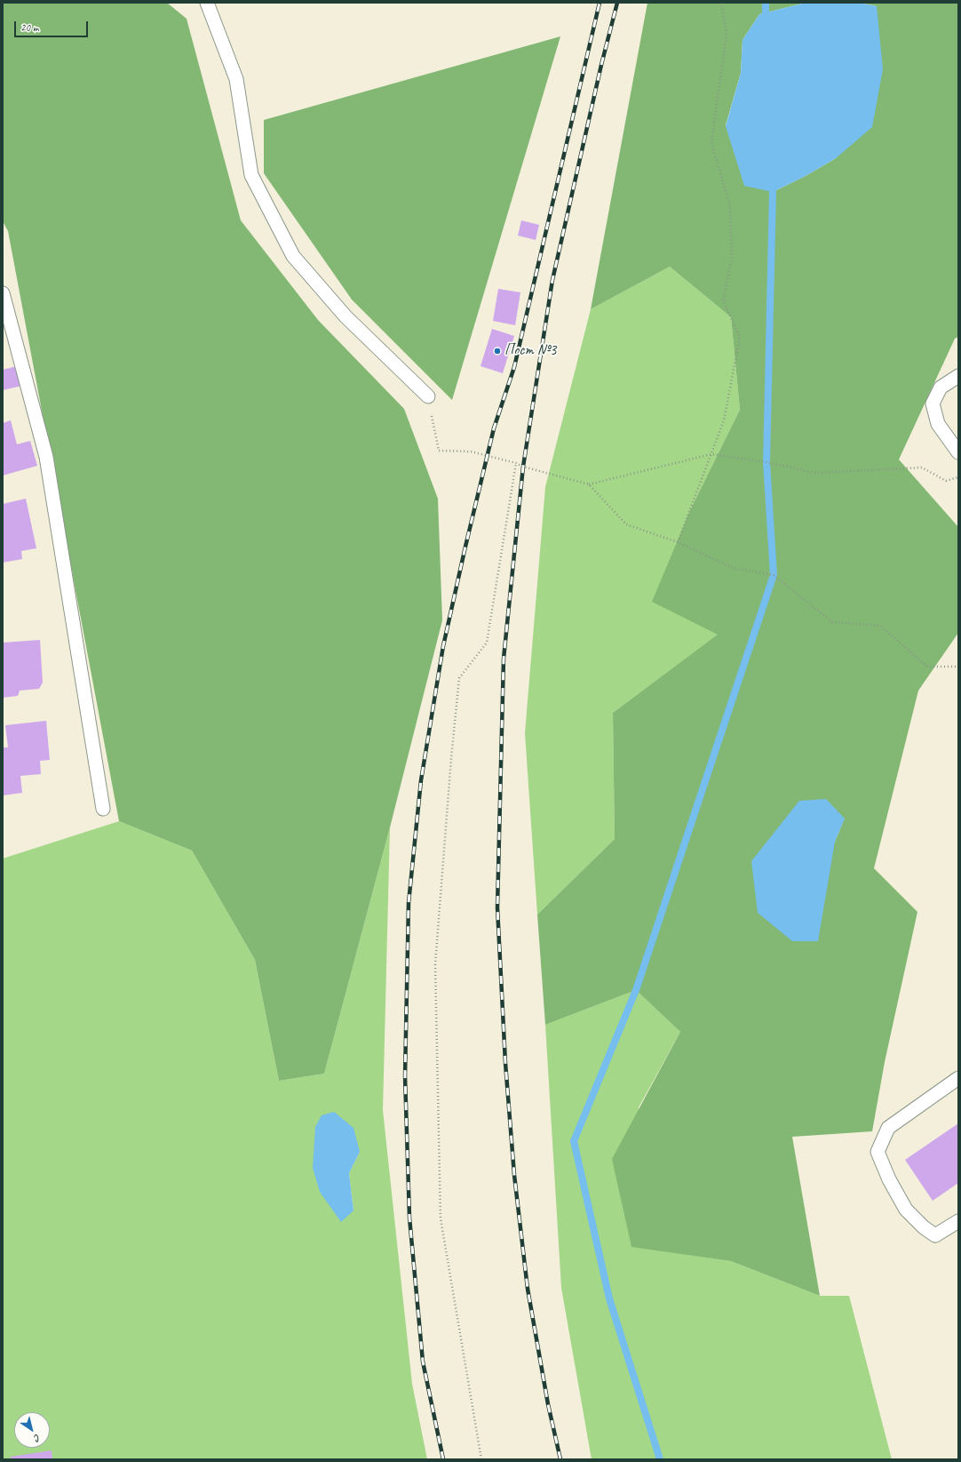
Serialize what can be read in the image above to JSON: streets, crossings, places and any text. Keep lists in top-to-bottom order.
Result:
{
  "places": ["Пост №3"],
  "scale_bar": "20 m",
  "north": "bottom right"
}
